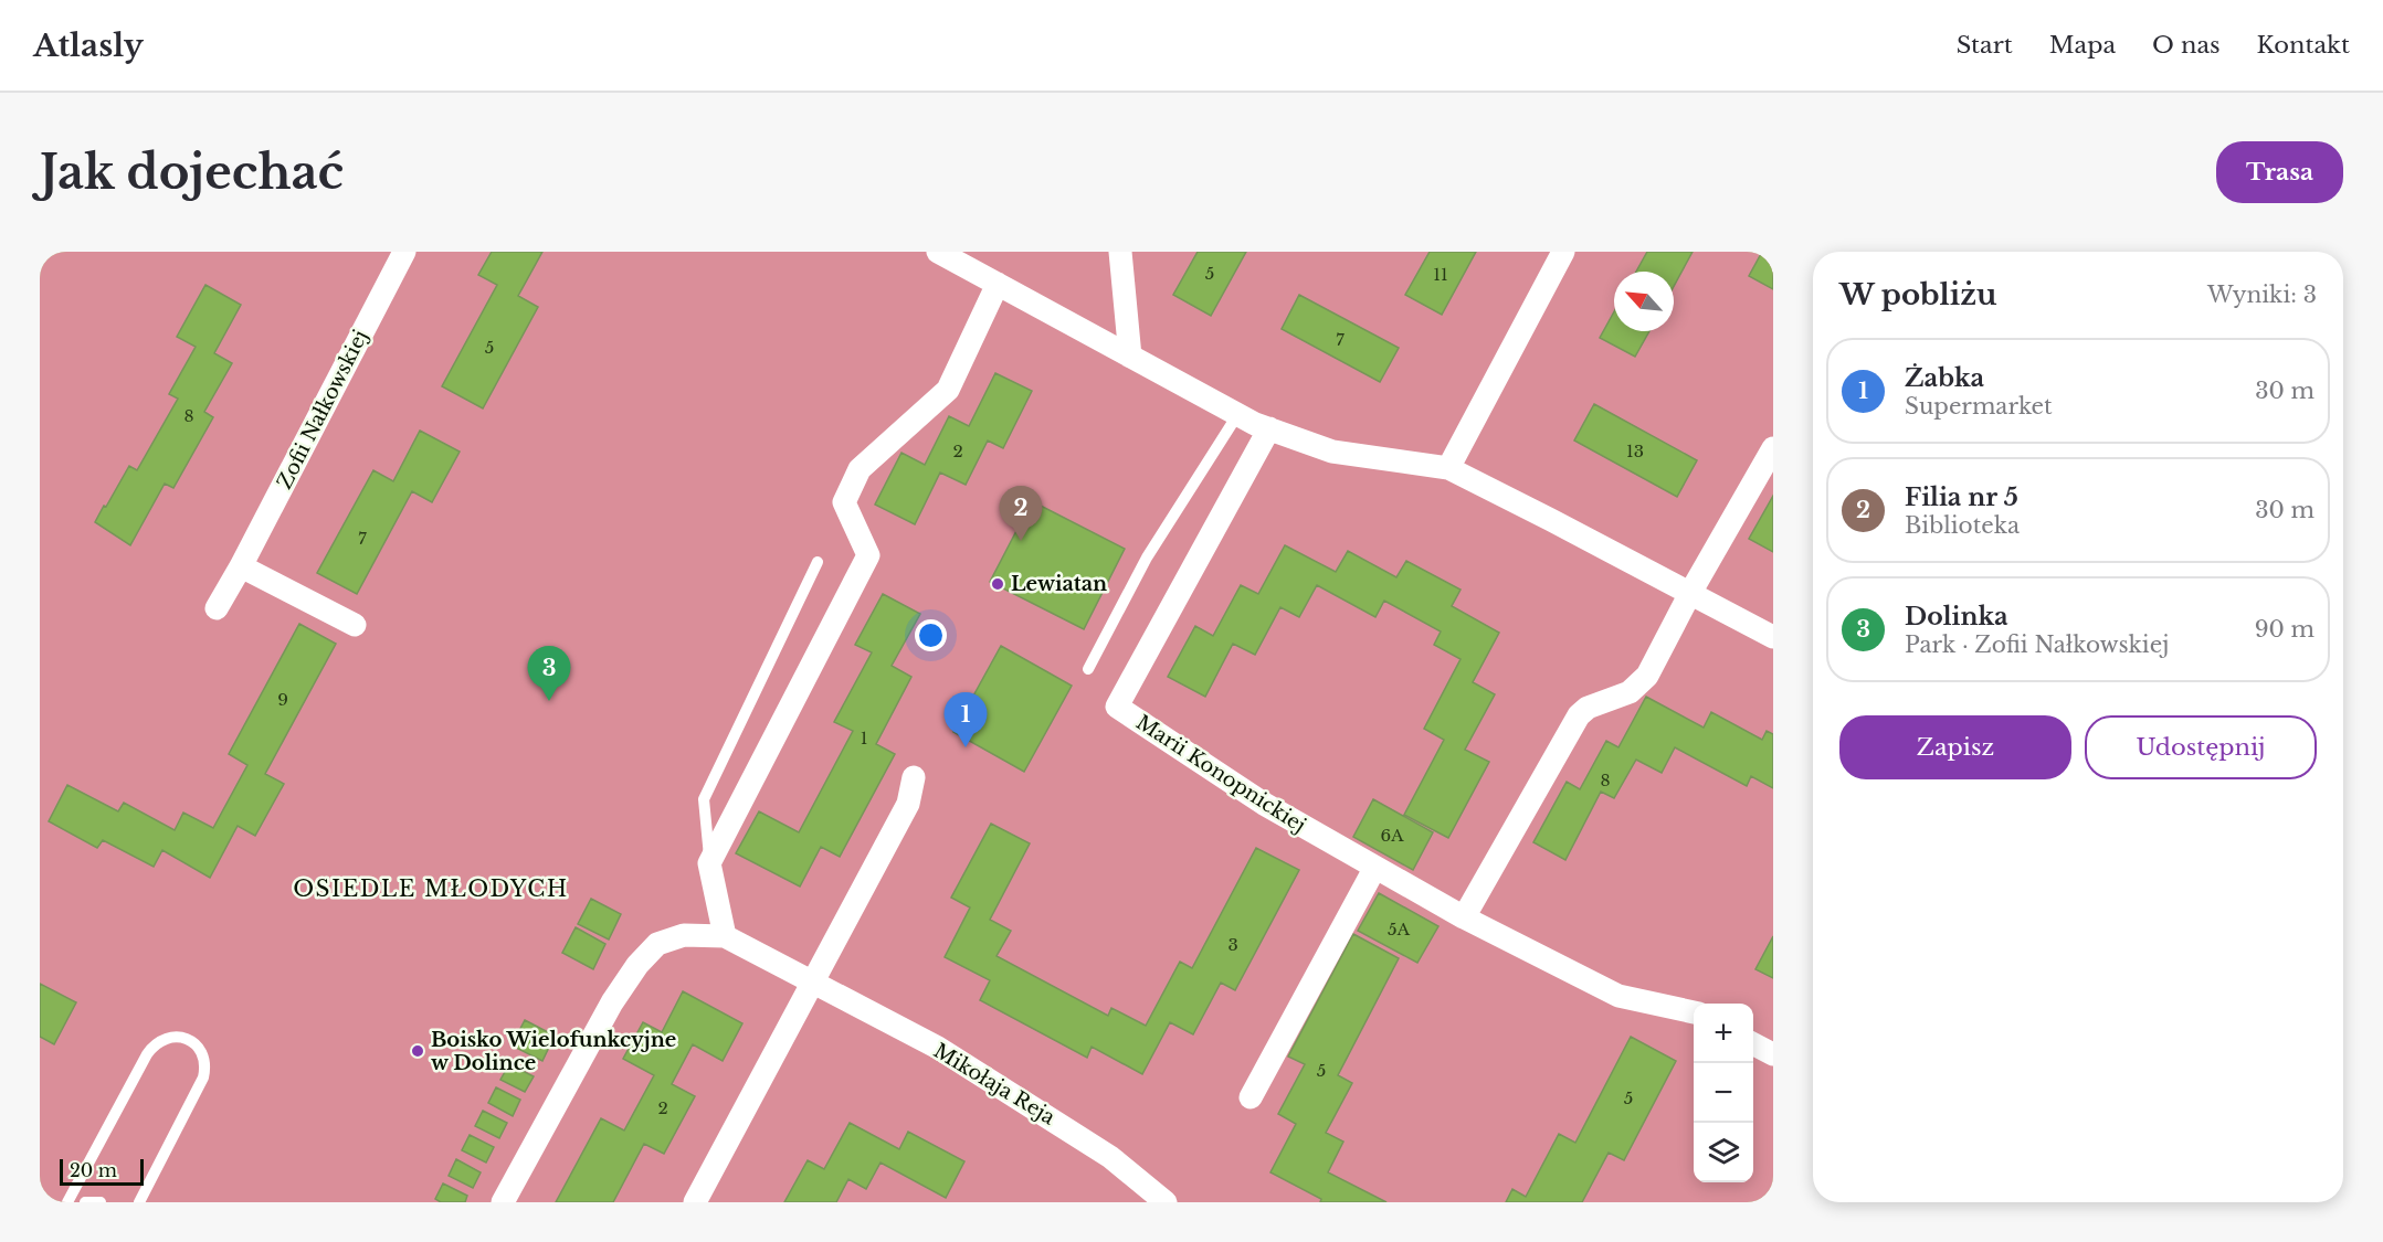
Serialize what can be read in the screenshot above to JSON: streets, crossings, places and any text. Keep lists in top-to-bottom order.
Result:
{
  "streets": {
    "street": ["Zofii Nałkowskiej", "Marii Konopnickiej", "Mikołaja Reja"]
  },
  "districts": ["OSIEDLE MŁODYCH"],
  "places": ["Lewiatan", "Boisko Wielofunkcyjne w Dolince"],
  "house_numbers": [
    "5",
    "11",
    "7",
    "5",
    "8",
    "2",
    "13",
    "7",
    "9",
    "1",
    "8",
    "6A",
    "5A",
    "3",
    "5",
    "5",
    "2"
  ],
  "scale_bar": "20 m",
  "north": "top left",
  "page": {
    "header": "Atlasly",
    "nav": [
      "Start",
      "Mapa",
      "O nas",
      "Kontakt"
    ],
    "buttons": [
      "Trasa",
      ["Zapisz", "Udostępnij"]
    ],
    "title": "Jak dojechać",
    "heading": ["W pobliżu", "Wyniki: 3"],
    "list": [
      {
        "mark": "1",
        "name": "Żabka",
        "note": "Supermarket",
        "value": "30 m"
      },
      {
        "mark": "2",
        "name": "Filia nr 5",
        "note": "Biblioteka",
        "value": "30 m"
      },
      {
        "mark": "3",
        "name": "Dolinka",
        "note": "Park · Zofii Nałkowskiej",
        "value": "90 m"
      }
    ],
    "pins": ["2", "3", "1"],
    "map_buttons": ["+", "−"],
    "scale": "20 m"
  }
}
